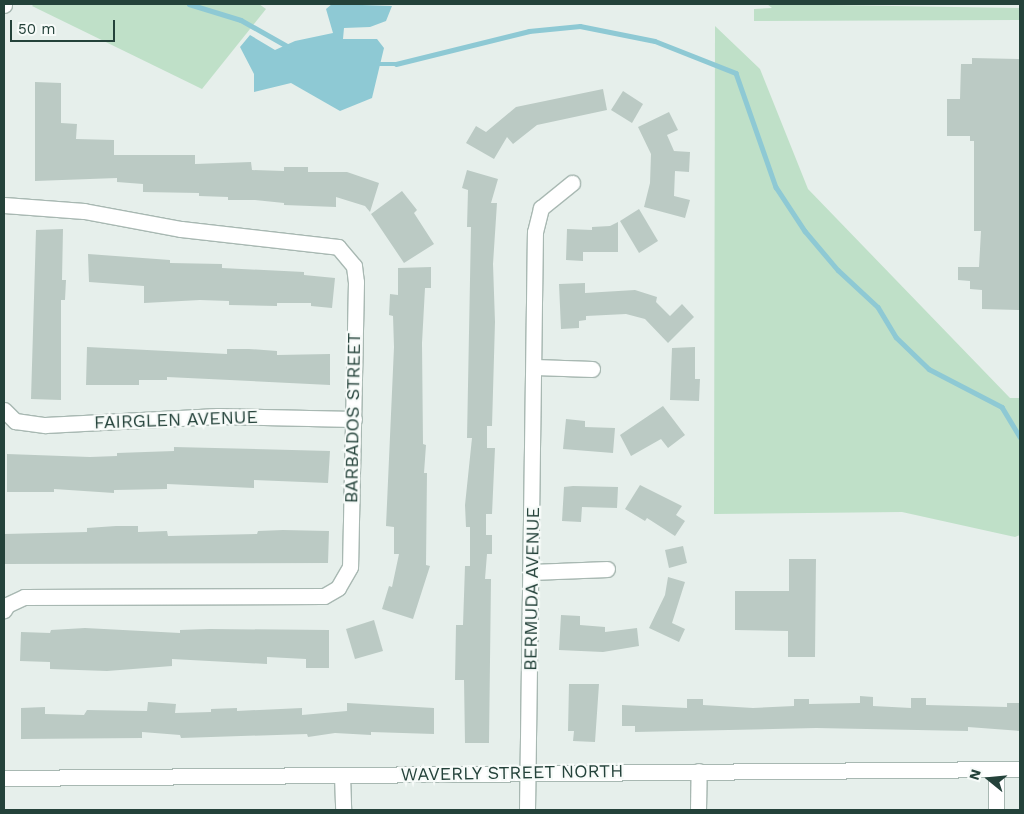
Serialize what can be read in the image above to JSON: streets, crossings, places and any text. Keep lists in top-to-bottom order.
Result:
{
  "streets": {
    "street": [
      "BARBADOS STREET",
      "FAIRGLEN AVENUE",
      "BERMUDA AVENUE",
      "WAVERLY STREET NORTH"
    ]
  },
  "crossings": [
    ["BARBADOS STREET", "FAIRGLEN AVENUE"],
    ["BERMUDA AVENUE", "WAVERLY STREET NORTH"]
  ],
  "scale_bar": "50 m",
  "north": "left"
}
